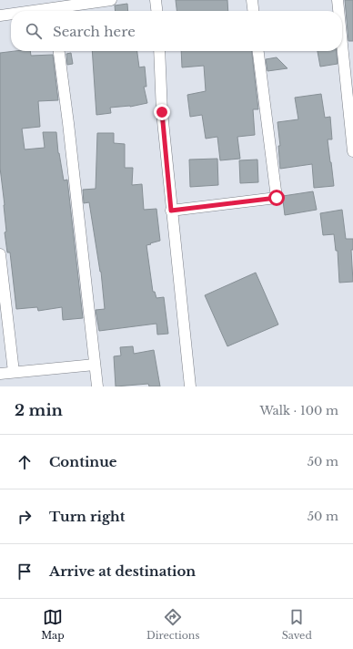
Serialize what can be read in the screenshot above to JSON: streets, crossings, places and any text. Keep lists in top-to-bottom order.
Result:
{
  "page": {
    "search": "Search here",
    "heading": ["2 min", "Walk · 100 m"],
    "list": [
      ["Continue", "50 m"],
      ["Turn right", "50 m"],
      "Arrive at destination"
    ],
    "nav": ["Map", "Directions", "Saved"]
  }
}
